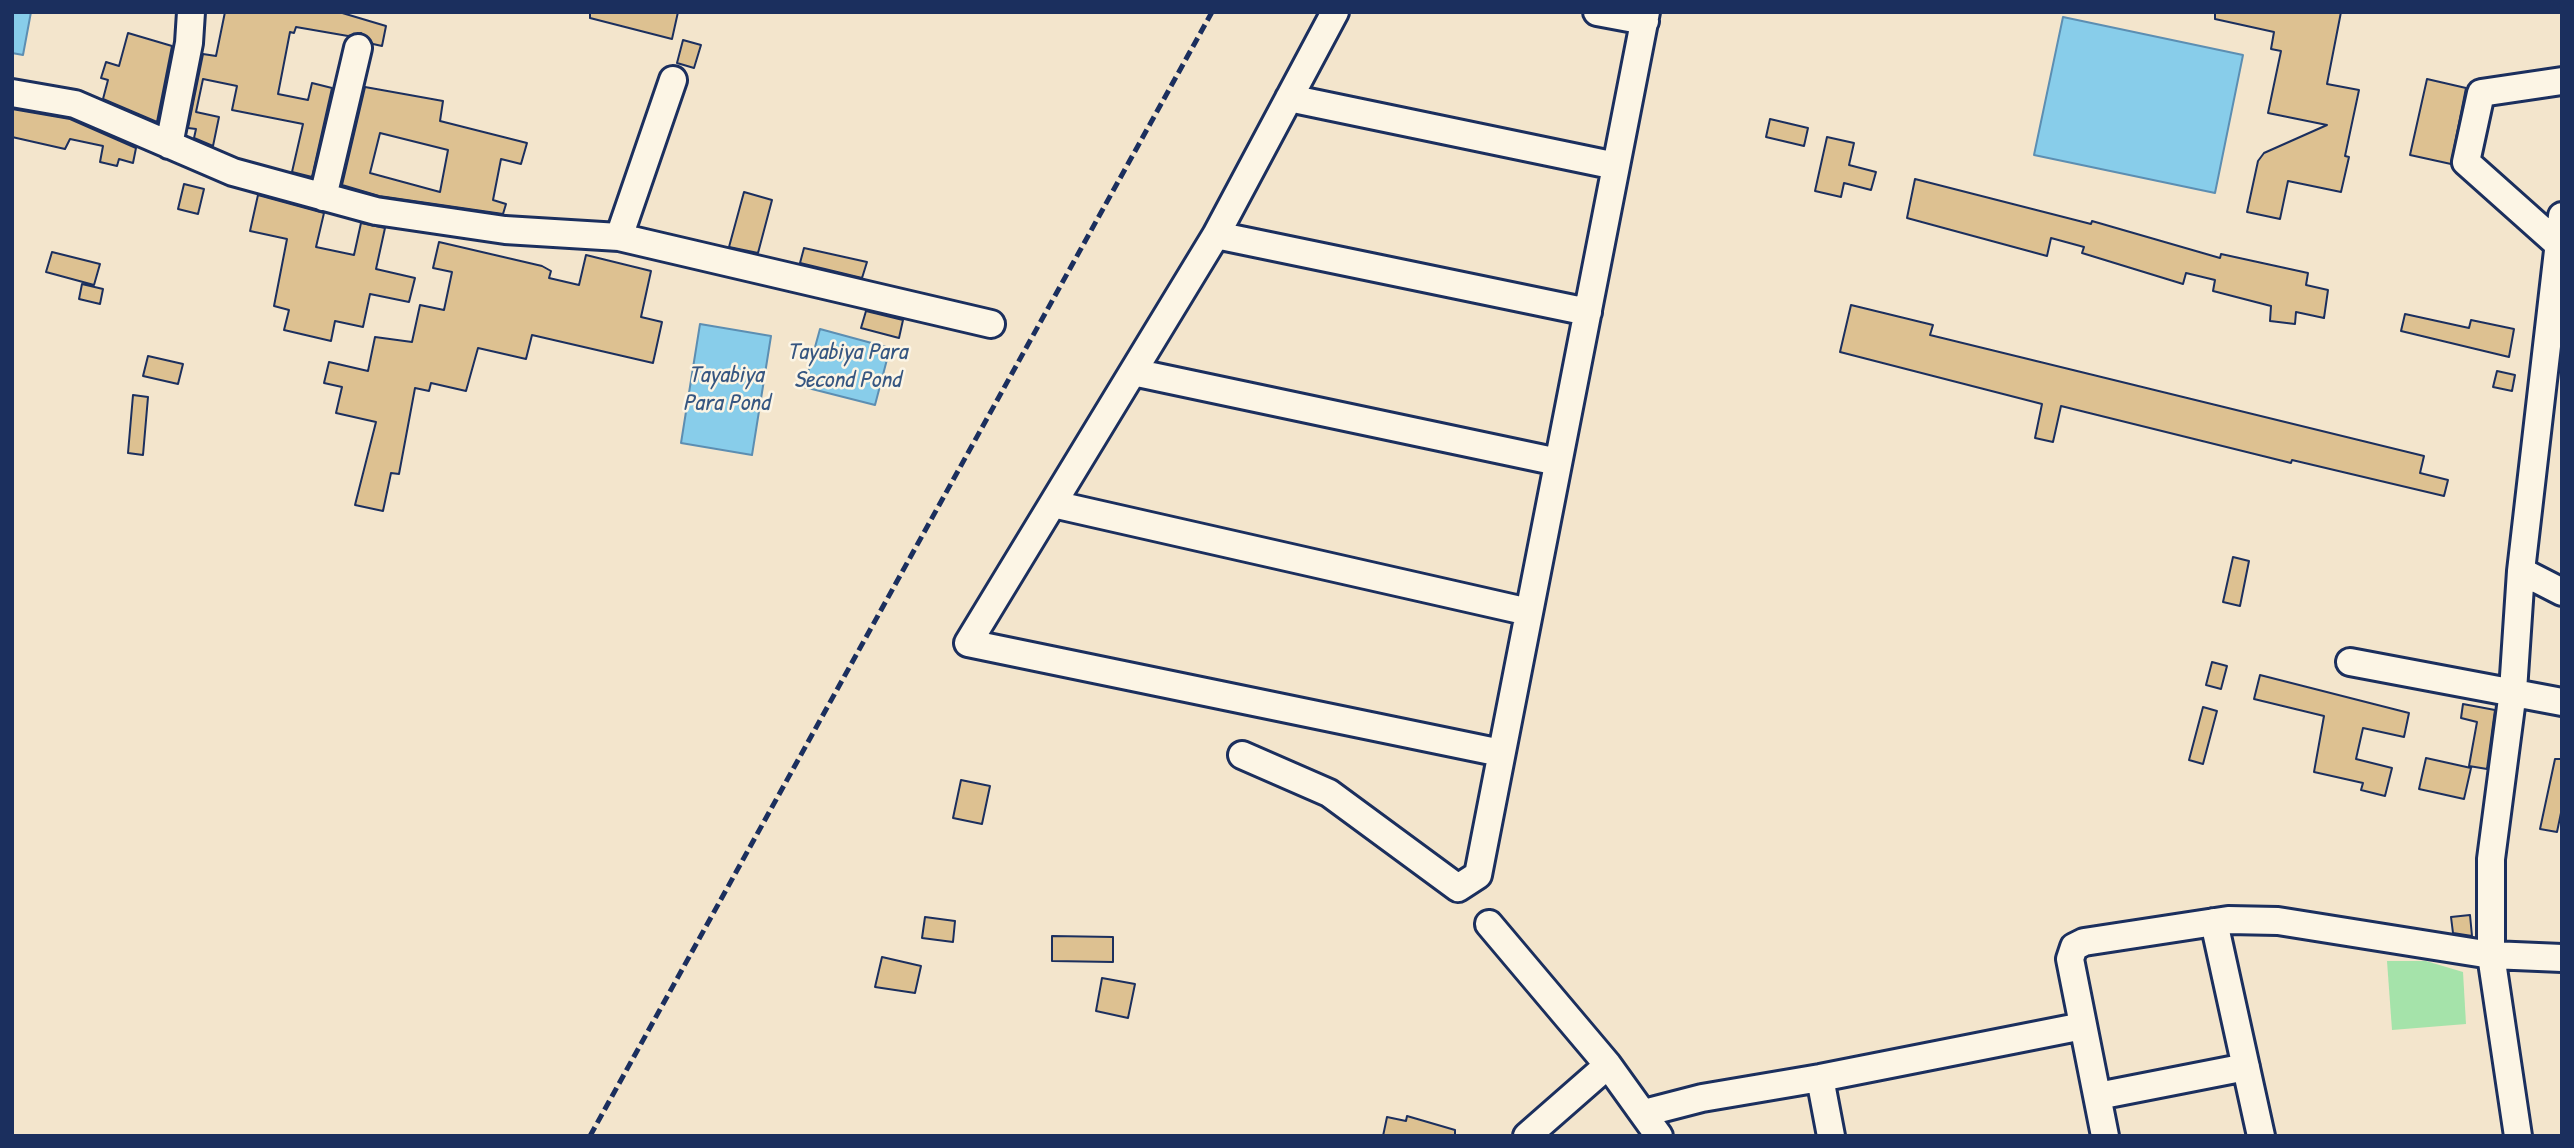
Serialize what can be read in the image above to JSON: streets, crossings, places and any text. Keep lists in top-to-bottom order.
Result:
{
  "water": ["Tayabiya Para Second Pond", "Tayabiya Para Pond"]
}
